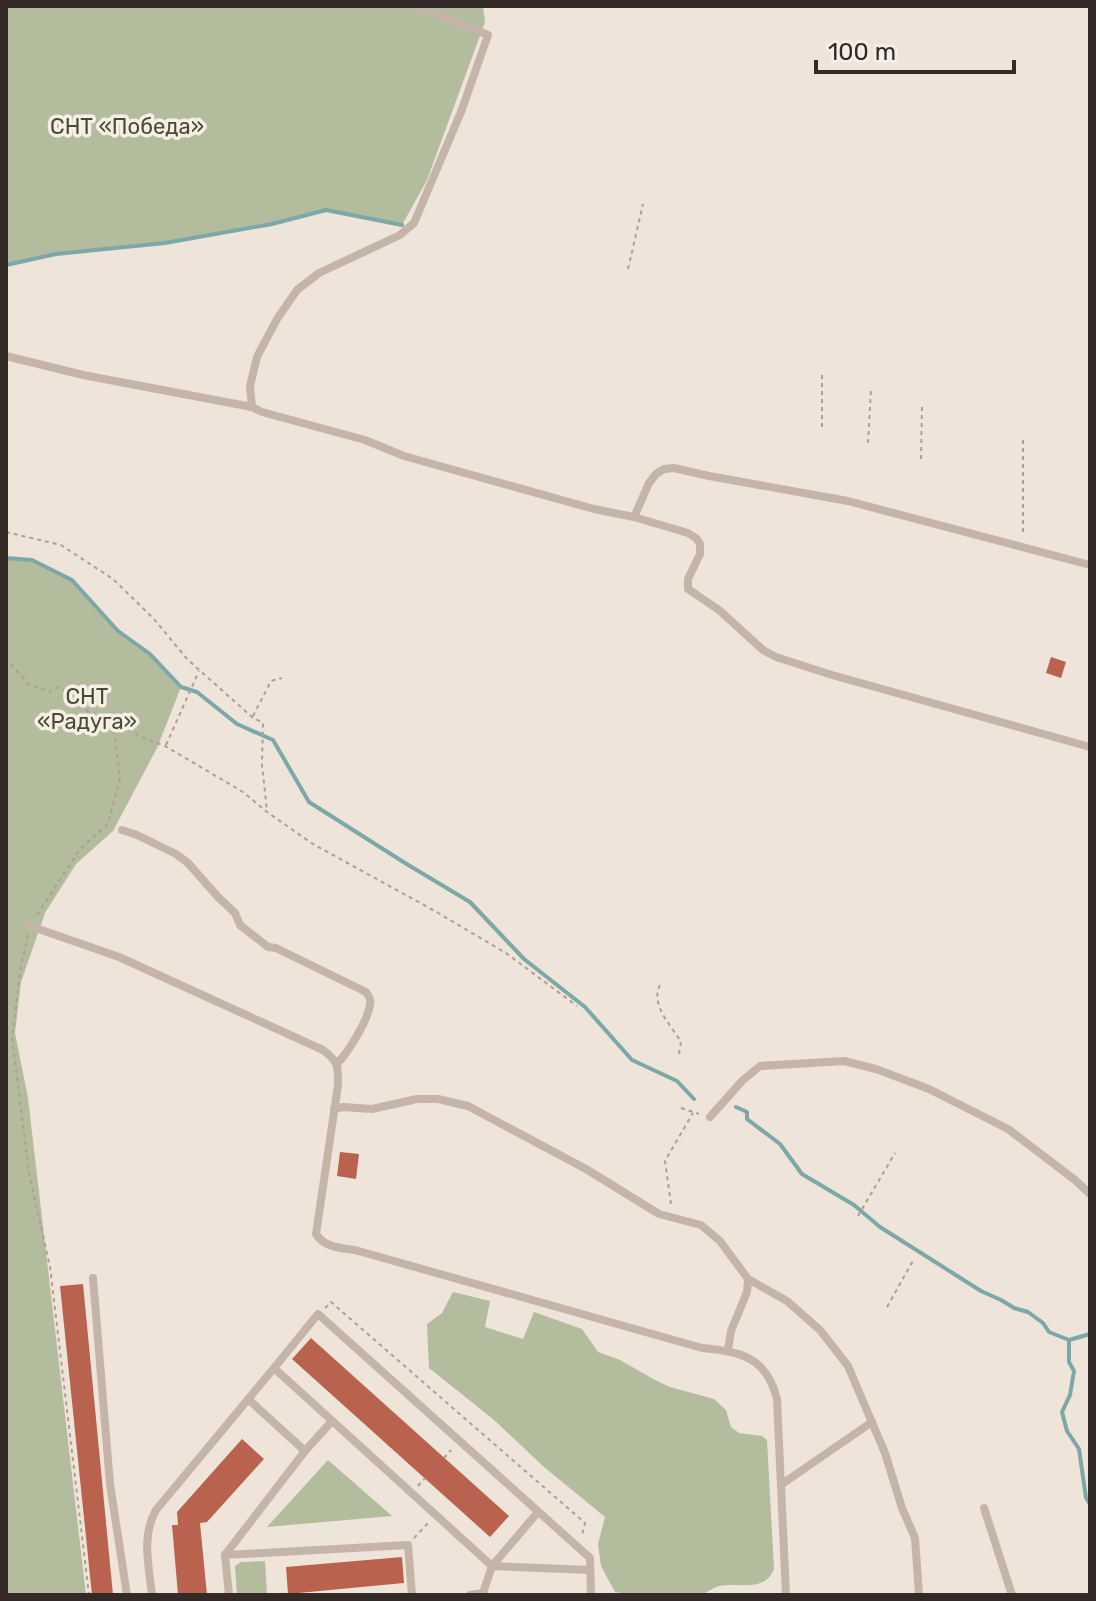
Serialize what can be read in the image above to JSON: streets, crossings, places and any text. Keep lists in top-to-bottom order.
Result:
{
  "parks": ["СНТ «Победа»", "СНТ «Радуга»"],
  "scale_bar": "100 m"
}
